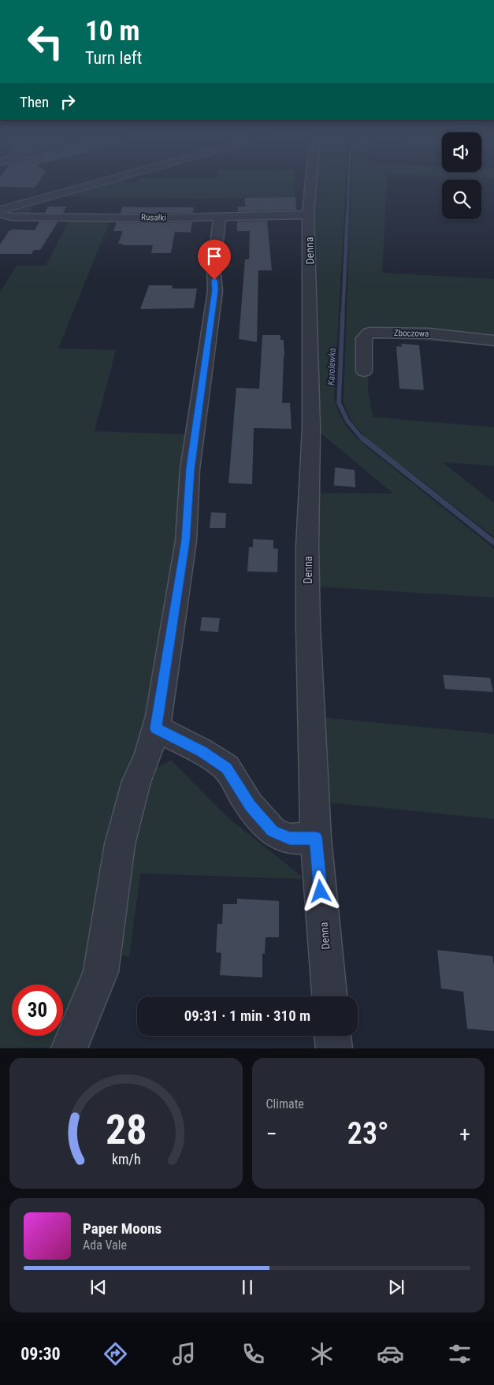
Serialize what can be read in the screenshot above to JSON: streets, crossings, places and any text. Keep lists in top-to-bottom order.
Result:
{
  "streets": {
    "street": ["Rusałki", "Denna", "Zboczowa"]
  },
  "crossings": [
    ["Rusałki", "Denna"]
  ],
  "water": ["Karolewka"],
  "page": {
    "turn": ["10 m", "Turn left"],
    "then": "Then",
    "limit": "30",
    "trip": "09:31 · 1 min · 310 m",
    "tile": "Climate",
    "heat": ["−", "23°", "+"],
    "song": ["Paper Moons", "Ada Vale"],
    "tabs": "09:30",
    "gauge": ["28", "km/h"]
  }
}
